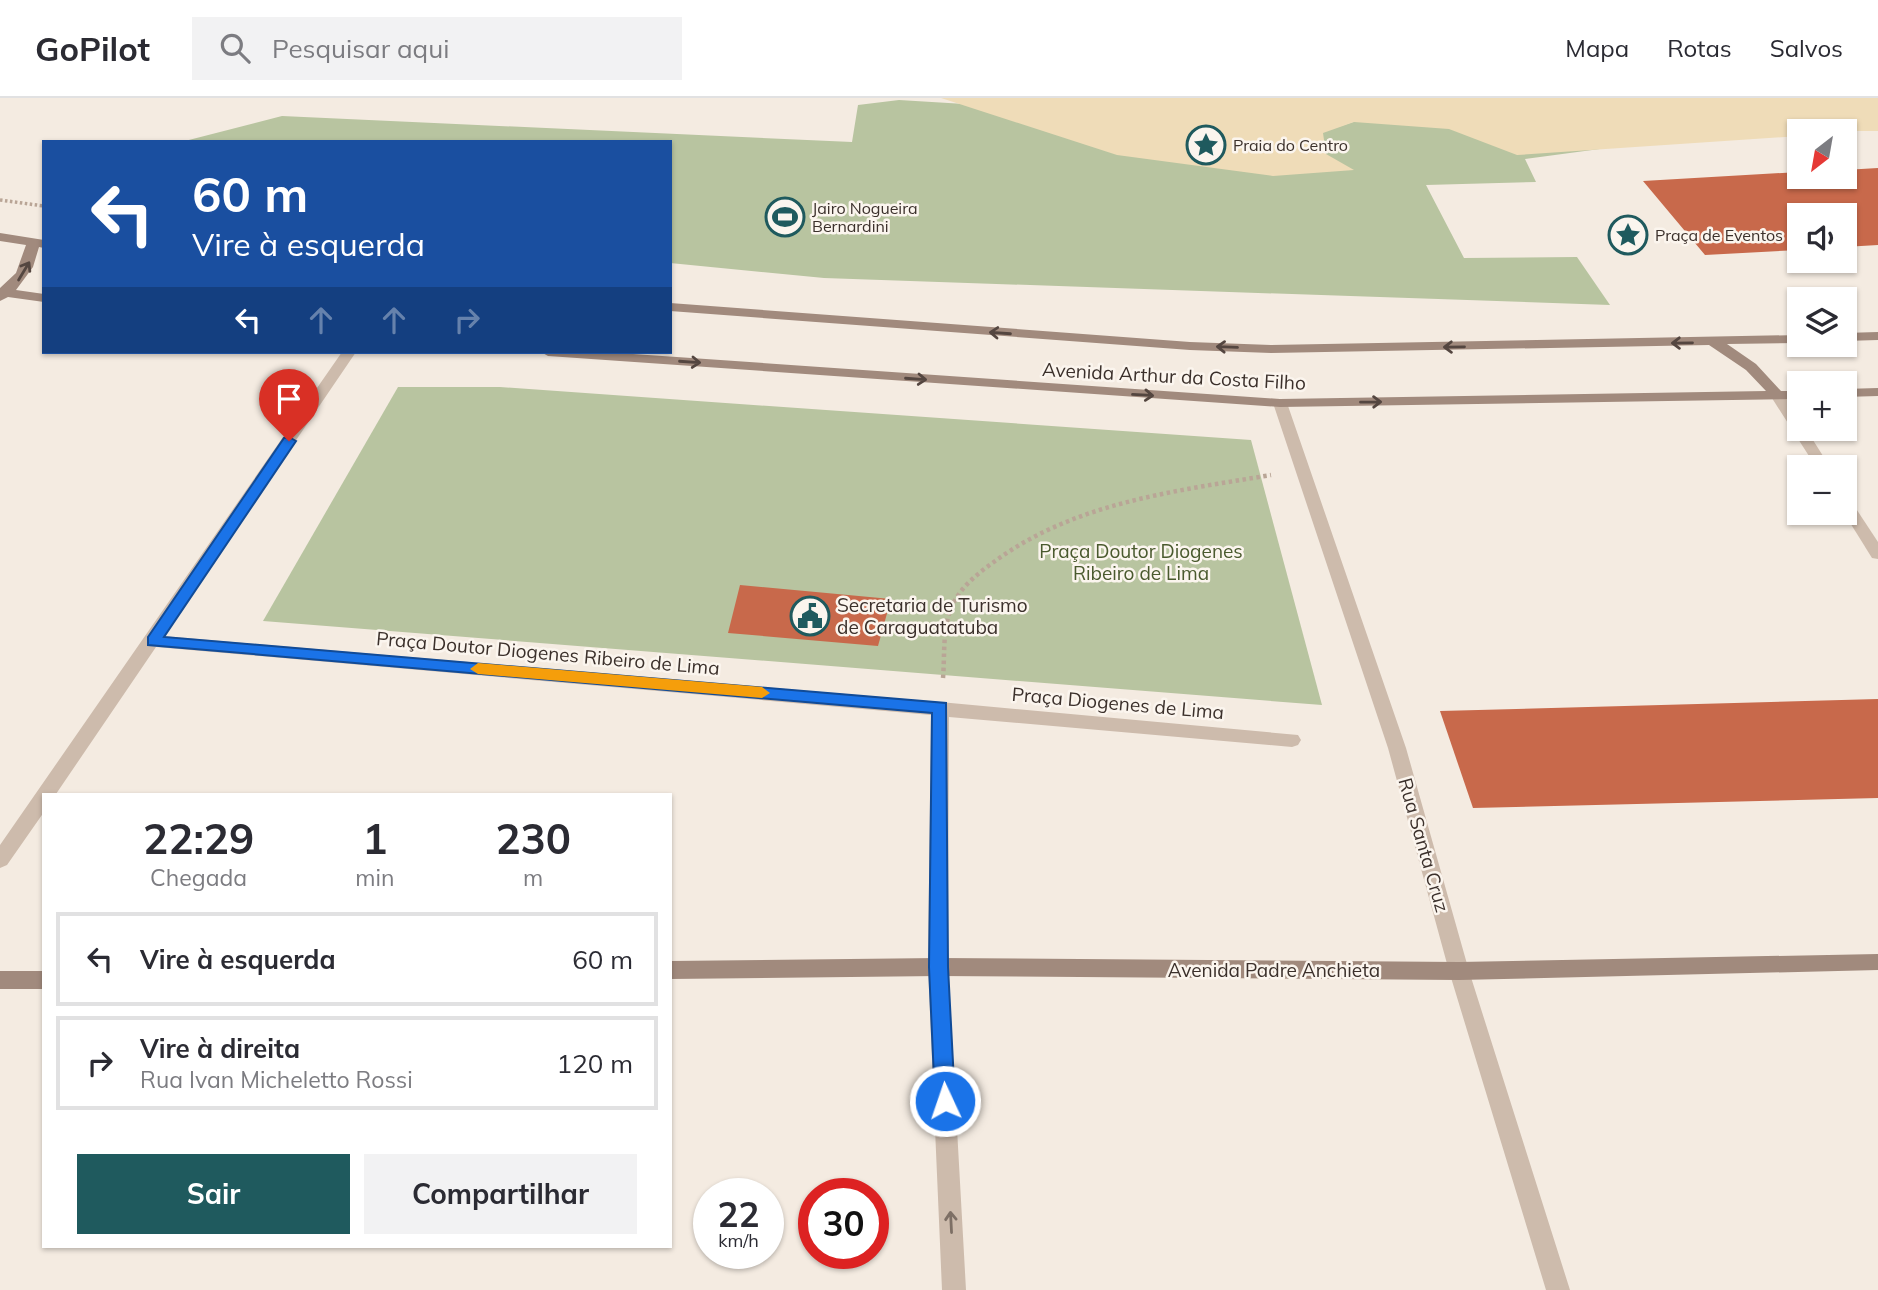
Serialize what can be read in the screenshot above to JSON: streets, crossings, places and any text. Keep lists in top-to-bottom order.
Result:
{
  "streets": {
    "main road": ["Avenida Arthur da Costa Filho", "Avenida Padre Anchieta"],
    "street": ["Praça Doutor Diogenes Ribeiro de Lima", "Praça Diogenes de Lima", "Rua Santa Cruz"]
  },
  "crossings": [
    ["Avenida Arthur da Costa Filho", "Rua Santa Cruz"],
    ["Praça Doutor Diogenes Ribeiro de Lima", "Praça Diogenes de Lima"],
    ["Rua Santa Cruz", "Avenida Padre Anchieta"]
  ],
  "parks": ["Praça Doutor Diogenes Ribeiro de Lima"],
  "places": {
    "place": ["Praia do Centro", "Praça de Eventos"],
    "sports": ["Jairo Nogueira Bernardini"],
    "public building": ["Secretaria de Turismo de Caraguatatuba"]
  },
  "north": "bottom left",
  "page": {
    "header": "GoPilot",
    "search": "Pesquisar aqui",
    "nav": ["Mapa", "Rotas", "Salvos"],
    "map_buttons": ["+", "−"],
    "turn": ["60 m", "Vire à esquerda"],
    "eta": [
      "22:29",
      "Chegada",
      "1",
      "min",
      "230",
      "m"
    ],
    "list": [
      {
        "name": "Vire à esquerda",
        "value": "60 m"
      },
      {
        "name": "Vire à direita",
        "note": "Rua Ivan Micheletto Rossi",
        "value": "120 m"
      }
    ],
    "buttons": ["Sair", "Compartilhar"],
    "speed": "22 km/h",
    "limit": "30"
  }
}
